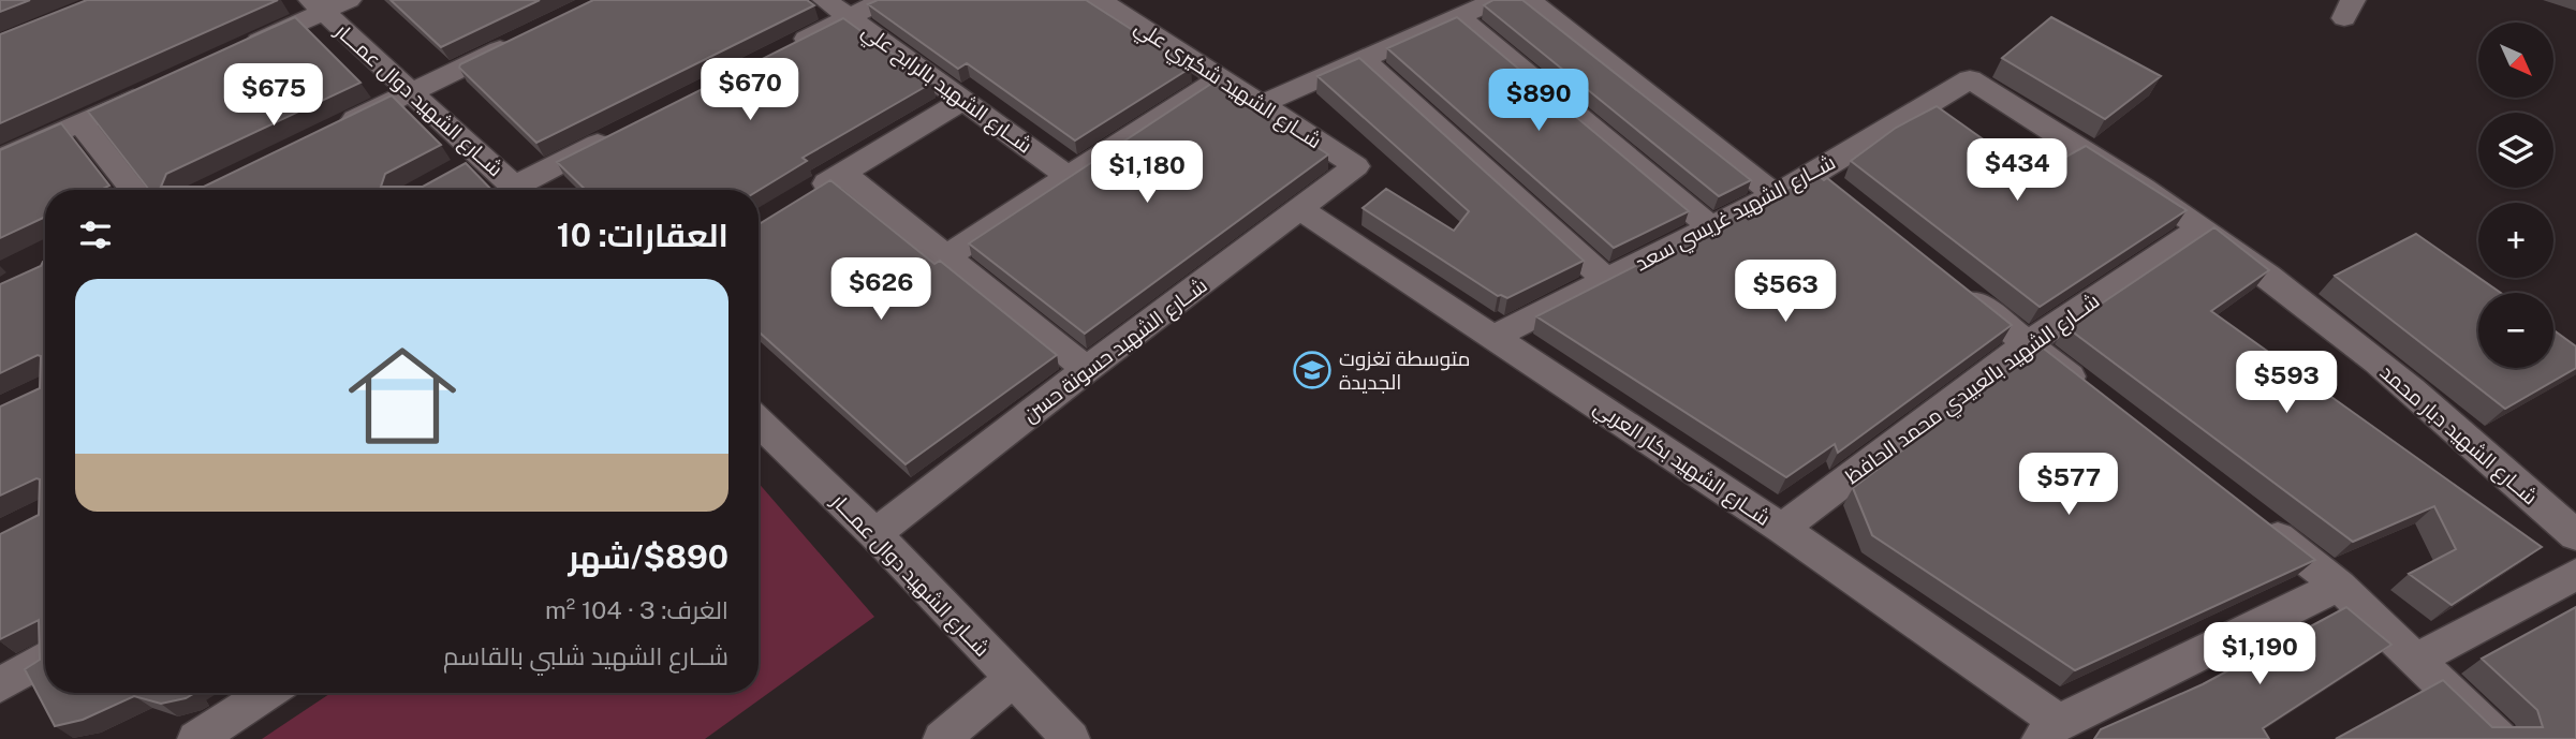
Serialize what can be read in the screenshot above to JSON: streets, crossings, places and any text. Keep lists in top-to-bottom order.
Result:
{
  "streets": {
    "street": [
      "شــارع الشهيد شكيري علي",
      "شــارع الشهيد بالرابح علي",
      "شــارع الشهيد دوال عمـــار",
      "شــارع الشهيد غريسي سعد",
      "شــارع الشهيد حسونة حسن",
      "شــارع الشهيد بالعبيدي محمد الحافظ",
      "شــارع الشهيد دبار محمد",
      "شــارع الشهيد بكار العربي"
    ]
  },
  "crossings": [
    ["شــارع الشهيد شكيري علي", "شــارع الشهيد حسونة حسن"],
    ["شــارع الشهيد دوال عمـــار", "شــارع الشهيد حسونة حسن"],
    ["شــارع الشهيد غريسي سعد", "شــارع الشهيد دبار محمد"],
    ["شــارع الشهيد غريسي سعد", "شــارع الشهيد بكار العربي"],
    ["شــارع الشهيد حسونة حسن", "شــارع الشهيد بكار العربي"],
    ["شــارع الشهيد بالعبيدي محمد الحافظ", "شــارع الشهيد دبار محمد"],
    ["شــارع الشهيد بالعبيدي محمد الحافظ", "شــارع الشهيد بكار العربي"]
  ],
  "places": {
    "school or university": ["متوسطة تغزوت الجديدة"]
  },
  "north": "bottom right",
  "page": {
    "map_buttons": ["+", "−"],
    "price": [
      "$670",
      "$675",
      "$890",
      "$434",
      "$1,180",
      "$626",
      "$563",
      "$593",
      "$577",
      "$1,190"
    ],
    "heading": "العقارات: 10",
    "list": [
      {
        "name": "$890/شهر",
        "note": "الغرف: 3 · 104 m² · شــارع الشهيد شلبي بالقاسم"
      }
    ]
  }
}
